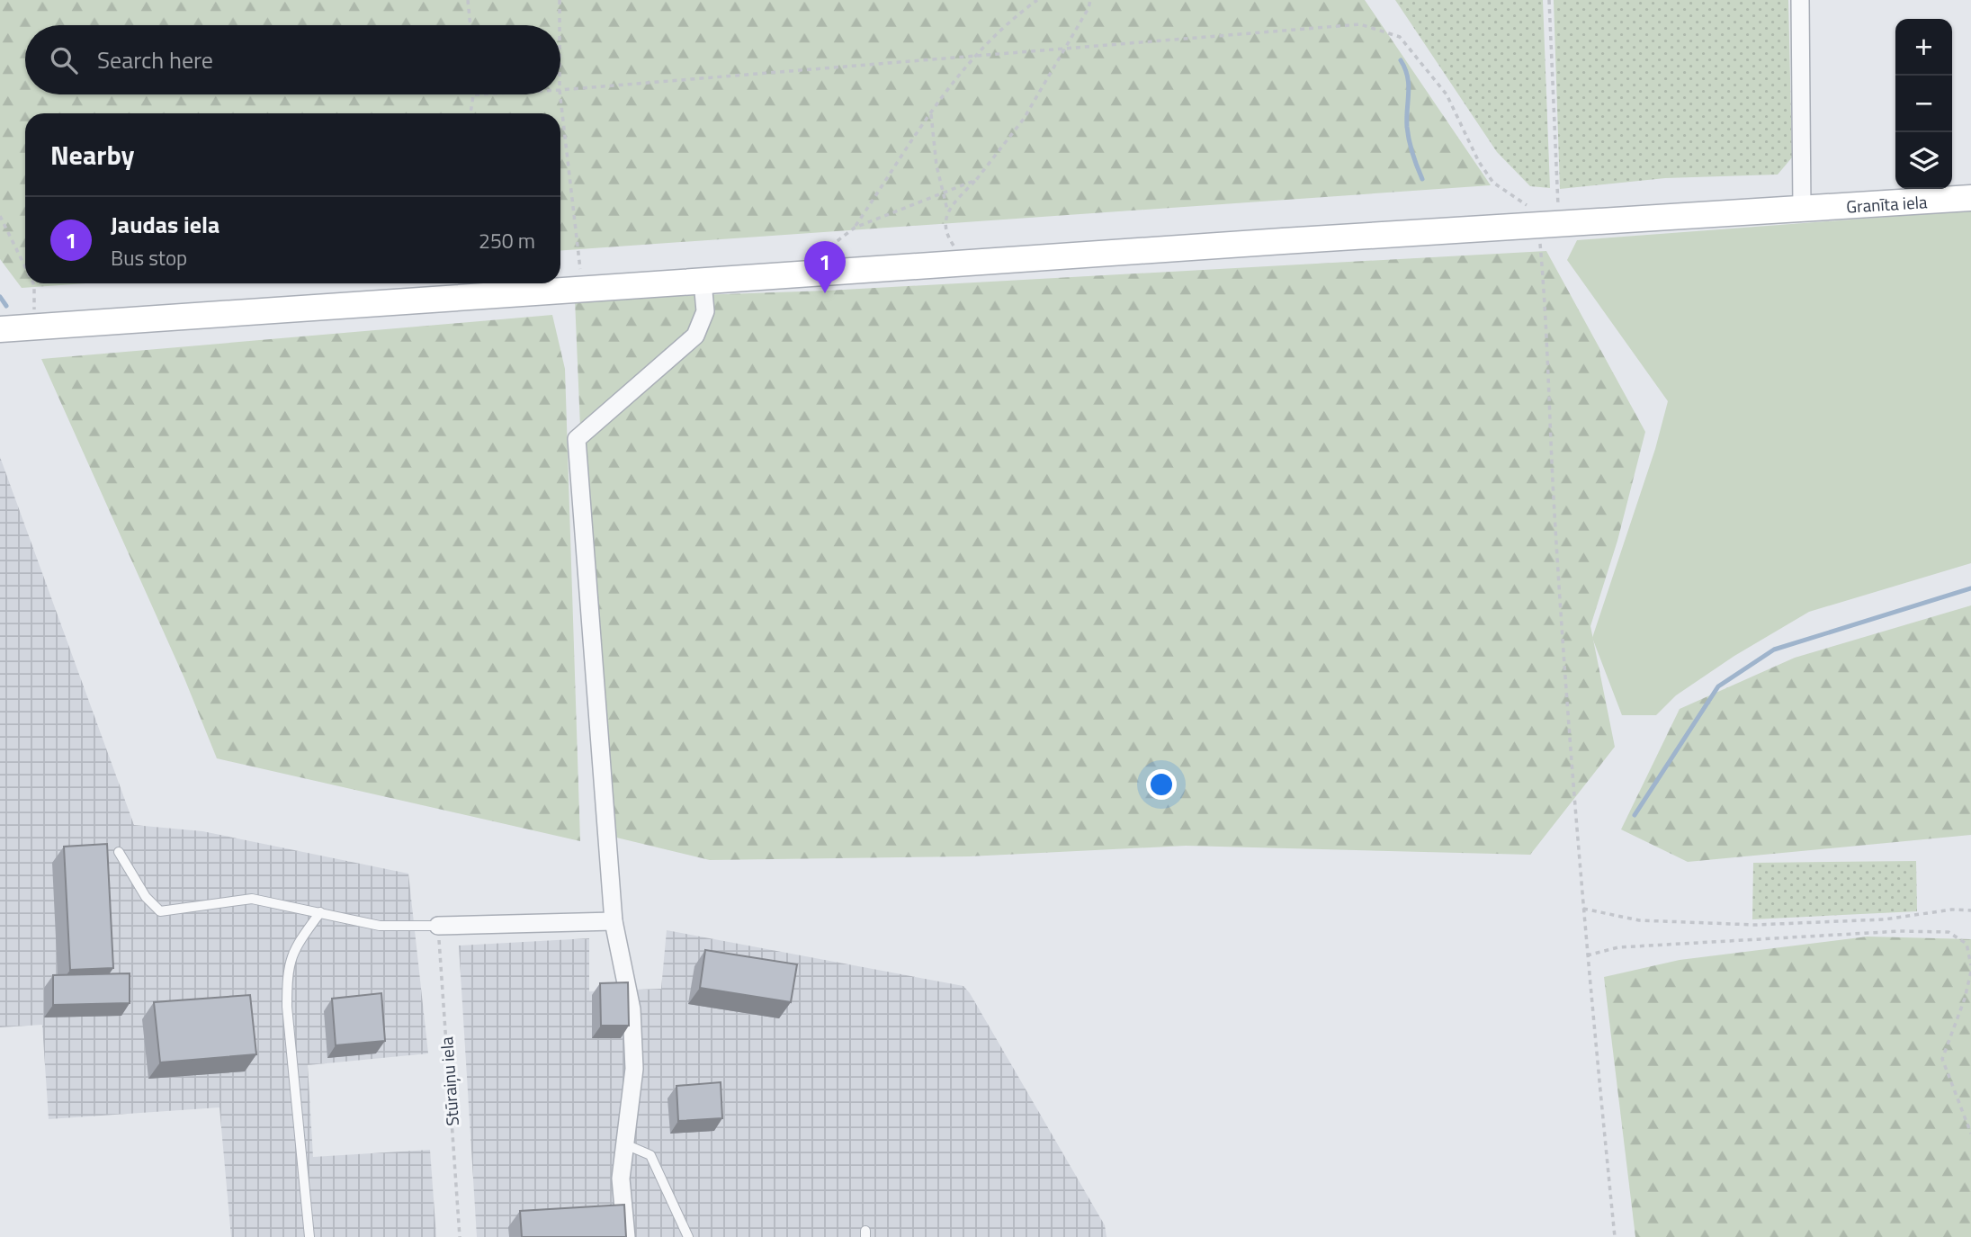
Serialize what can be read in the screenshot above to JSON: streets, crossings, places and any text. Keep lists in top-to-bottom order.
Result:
{
  "streets": {
    "main road": ["Granīta iela"],
    "path": ["Stūraiņu iela"]
  },
  "page": {
    "map_buttons": ["+", "−"],
    "search": "Search here",
    "heading": "Nearby",
    "list": [
      {
        "mark": "1",
        "name": "Jaudas iela",
        "note": "Bus stop",
        "value": "250 m"
      }
    ],
    "pins": "1"
  }
}
